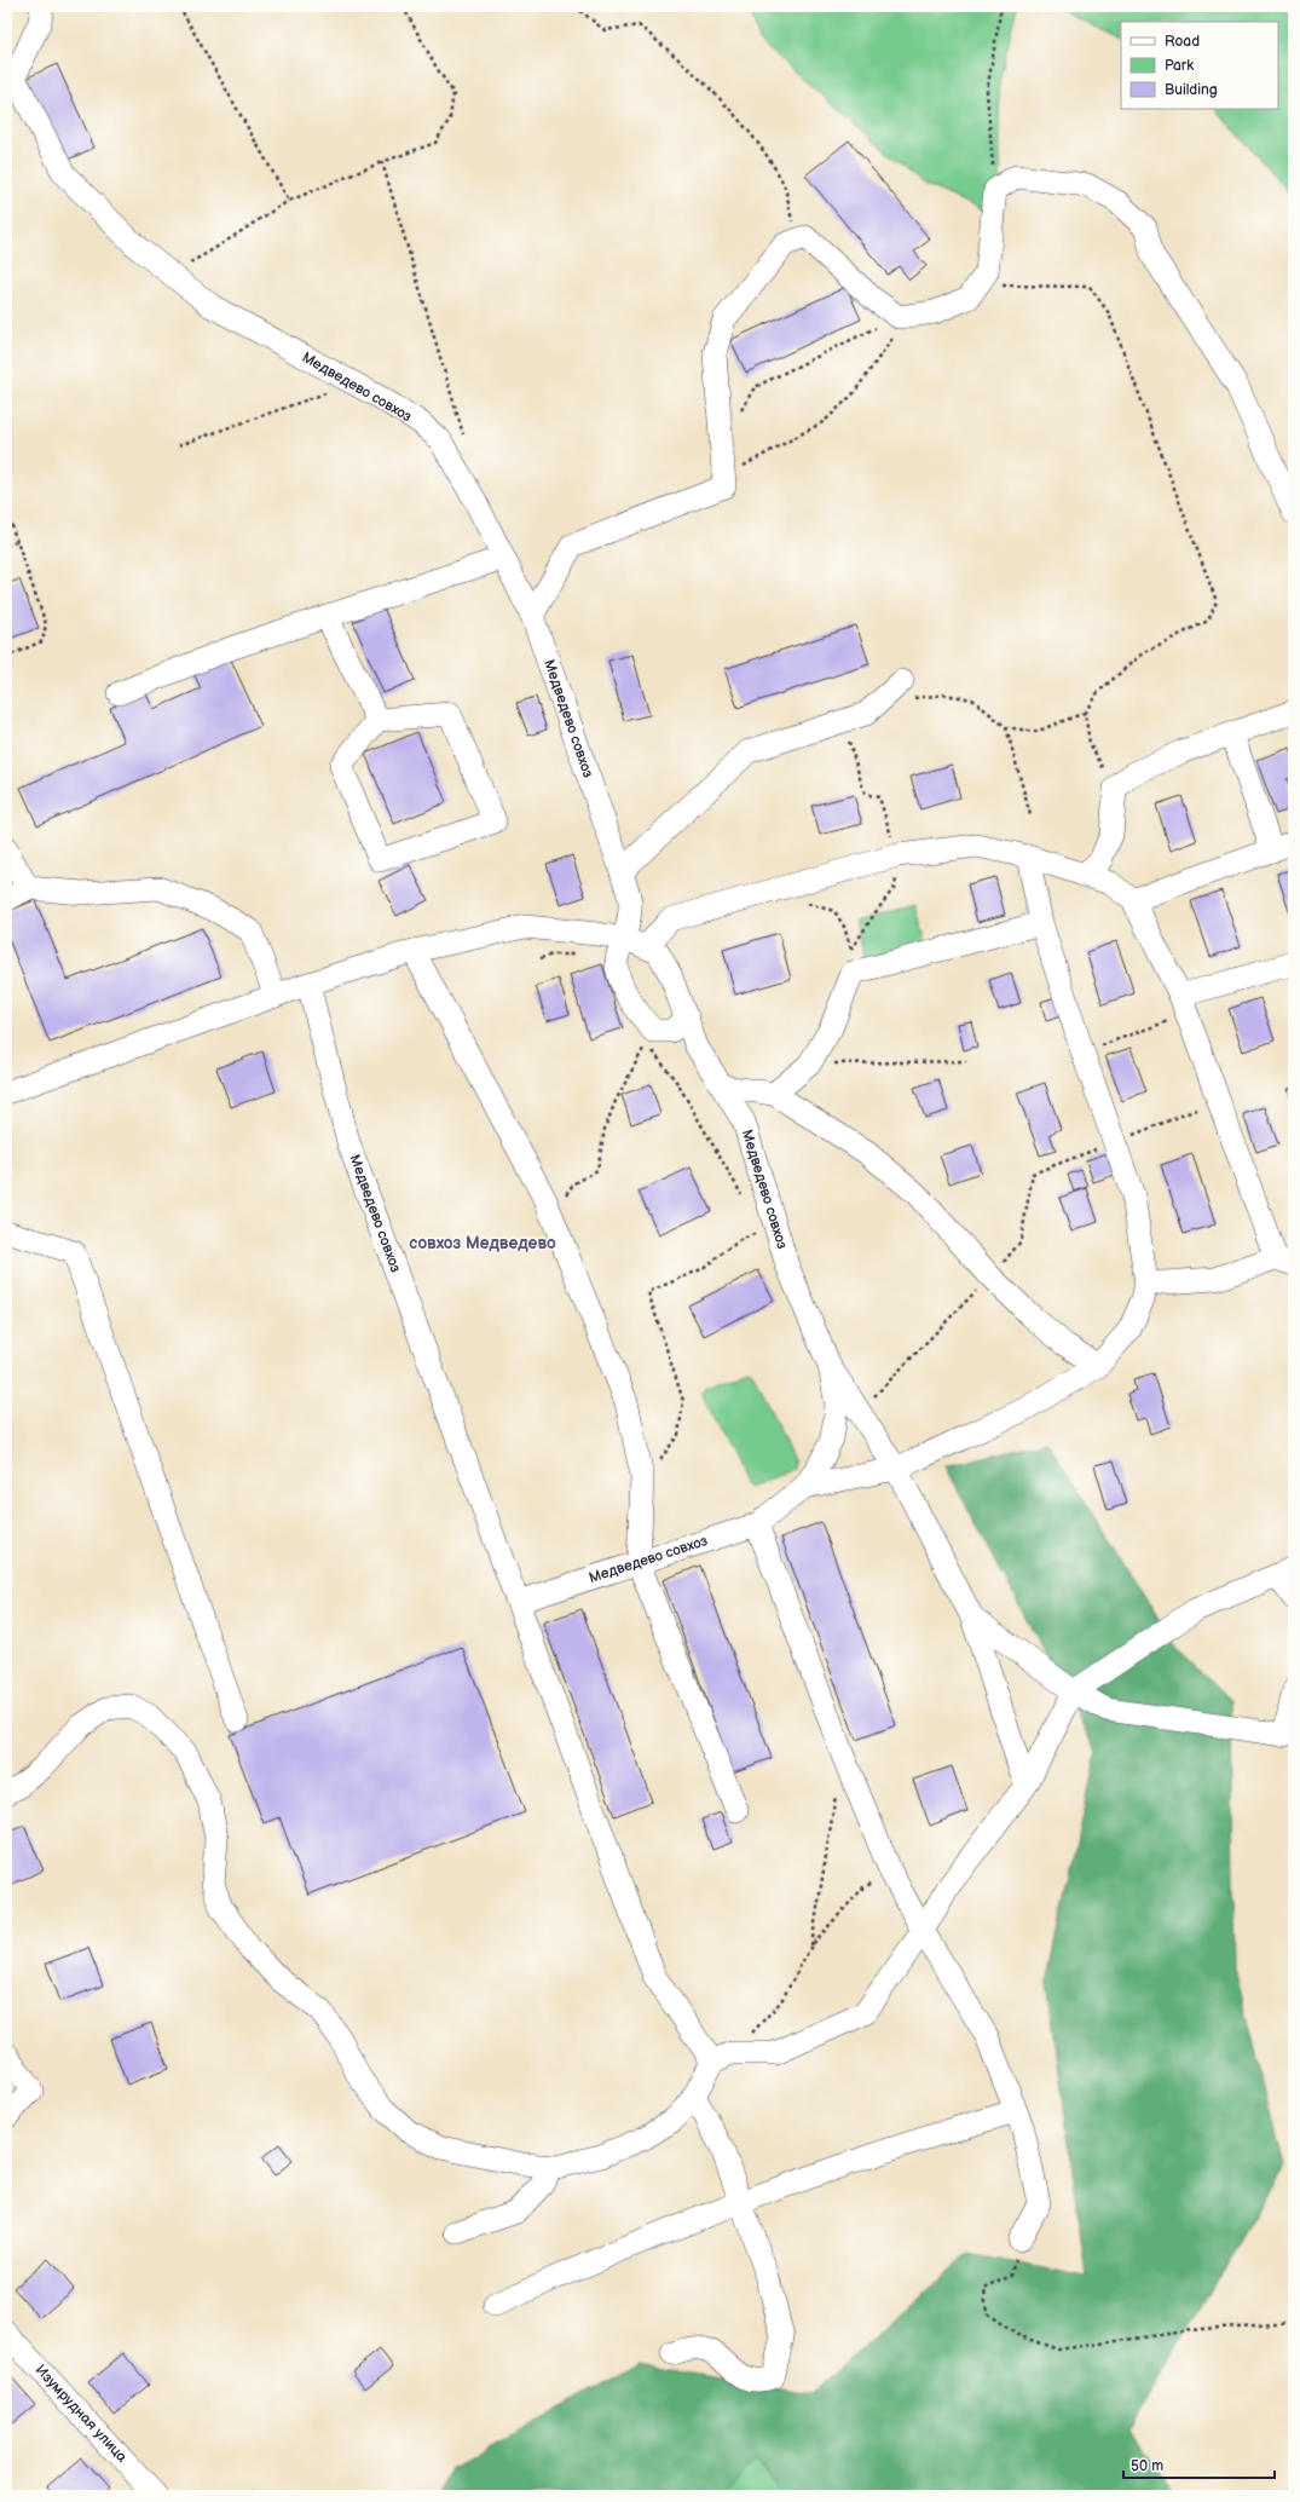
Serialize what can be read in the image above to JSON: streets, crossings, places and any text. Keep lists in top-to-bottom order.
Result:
{
  "streets": {
    "street": ["Медведево совхоз", "Изумрудная улица"]
  },
  "districts": ["совхоз Медведево"],
  "legend": ["Road", "Park", "Building"],
  "scale_bar": "50 m"
}
